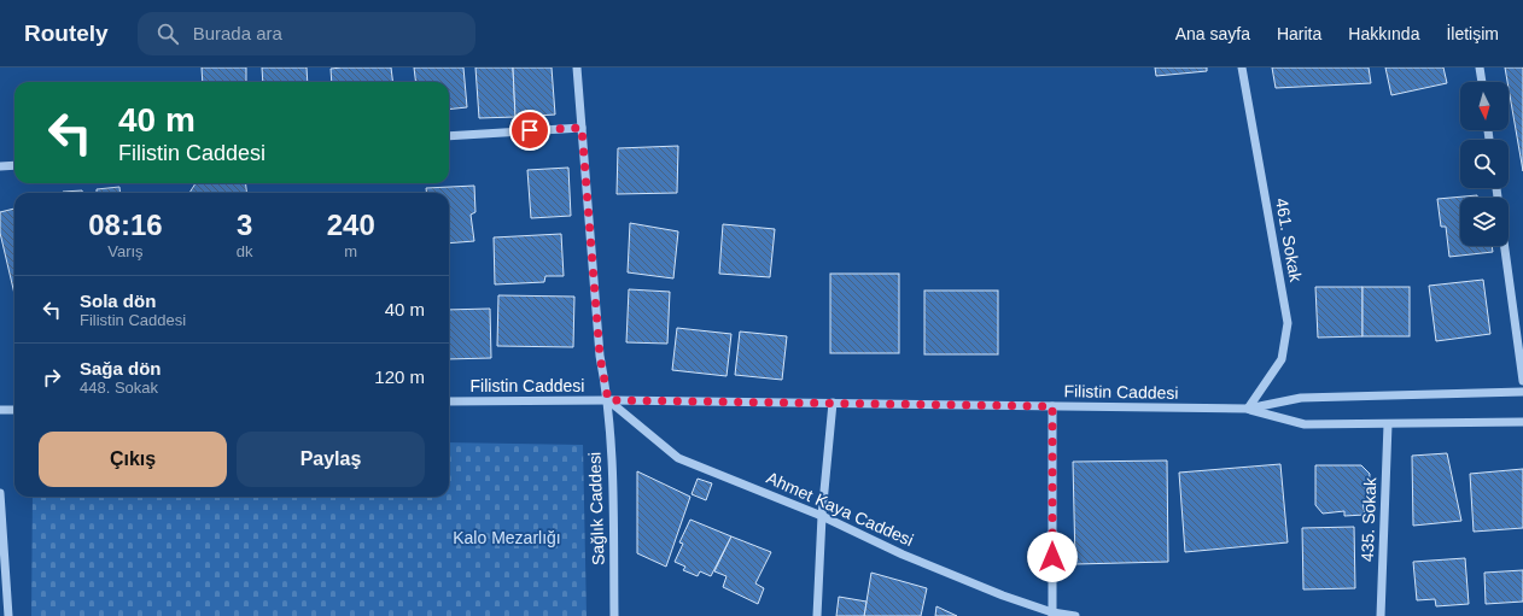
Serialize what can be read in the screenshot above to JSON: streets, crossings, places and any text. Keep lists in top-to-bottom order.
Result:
{
  "streets": {
    "street": [
      "461. Sokak",
      "Filistin Caddesi",
      "Sağlık Caddesi",
      "Ahmet Kaya Caddesi",
      "435. Sokak"
    ]
  },
  "crossings": [
    ["461. Sokak", "Filistin Caddesi"],
    ["Filistin Caddesi", "Sağlık Caddesi"],
    ["Filistin Caddesi", "Ahmet Kaya Caddesi"],
    ["Filistin Caddesi", "435. Sokak"],
    ["Sağlık Caddesi", "Ahmet Kaya Caddesi"]
  ],
  "parks": ["Kalo Mezarlığı"],
  "north": "bottom",
  "page": {
    "header": "Routely",
    "search": "Burada ara",
    "nav": [
      "Ana sayfa",
      "Harita",
      "Hakkında",
      "İletişim"
    ],
    "turn": ["40 m", "Filistin Caddesi"],
    "eta": [
      "08:16",
      "Varış",
      "3",
      "dk",
      "240",
      "m"
    ],
    "list": [
      {
        "name": "Sola dön",
        "note": "Filistin Caddesi",
        "value": "40 m"
      },
      {
        "name": "Sağa dön",
        "note": "448. Sokak",
        "value": "120 m"
      }
    ],
    "buttons": ["Çıkış", "Paylaş"]
  }
}
